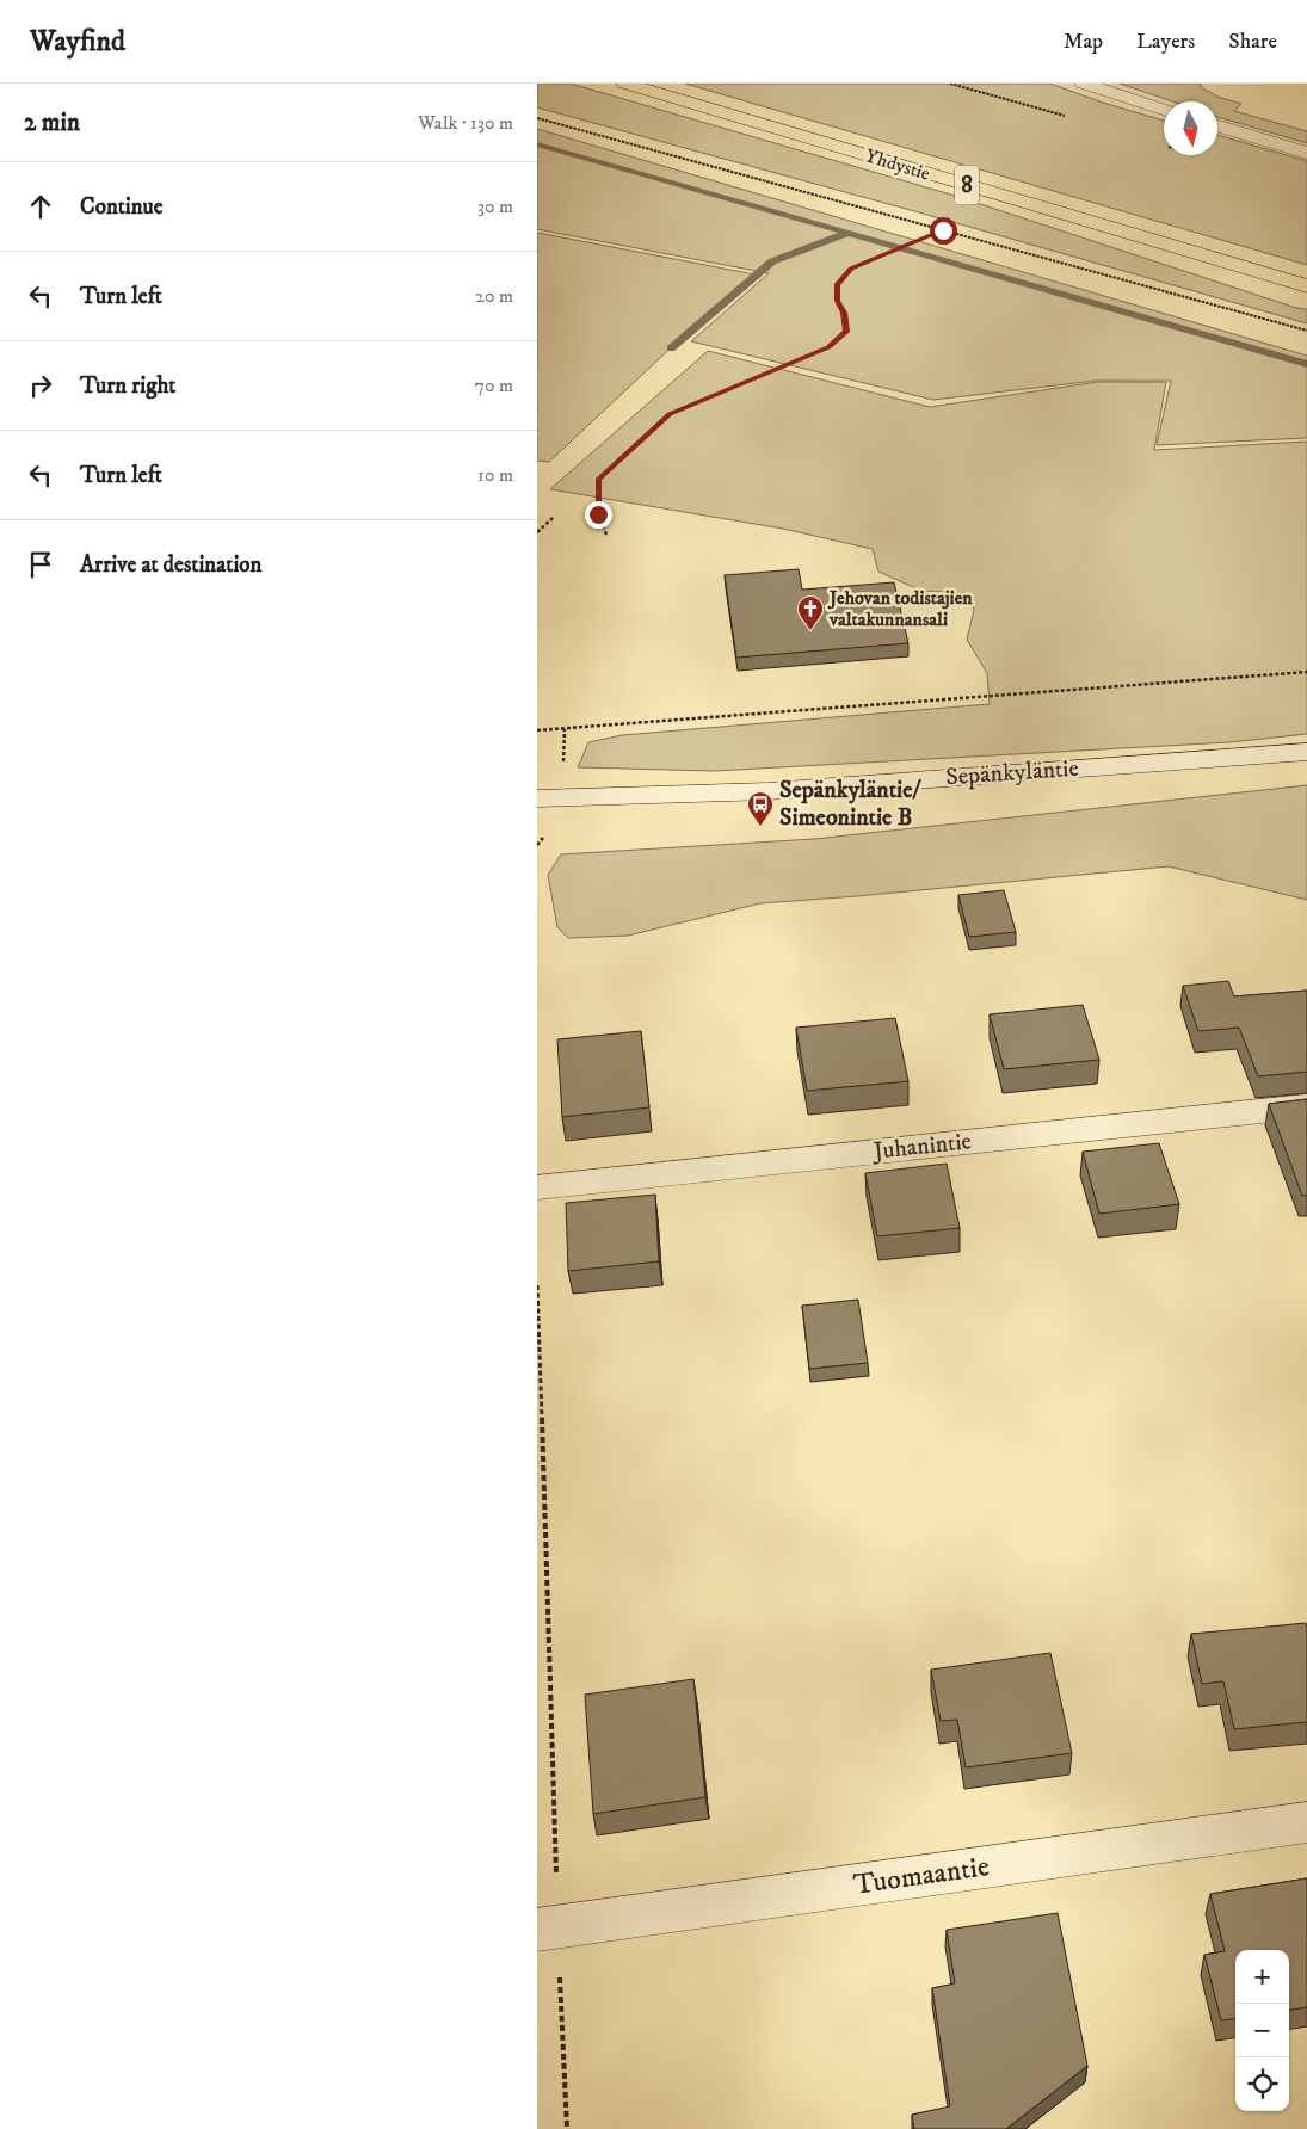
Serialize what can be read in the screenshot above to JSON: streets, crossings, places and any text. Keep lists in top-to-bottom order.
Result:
{
  "streets": {
    "highway": ["Yhdystie", "8"],
    "street": ["Sepänkyläntie", "Juhanintie", "Tuomaantie"]
  },
  "places": {
    "church": ["Jehovan todistajien valtakunnansali"],
    "bus stop": ["Sepänkyläntie/ Simeonintie B"]
  },
  "north": "bottom",
  "page": {
    "header": "Wayfind",
    "nav": ["Map", "Layers", "Share"],
    "heading": ["2 min", "Walk · 130 m"],
    "list": [
      ["Continue", "30 m"],
      ["Turn left", "20 m"],
      ["Turn right", "70 m"],
      ["Turn left", "10 m"],
      "Arrive at destination"
    ],
    "map_buttons": ["+", "−"]
  }
}
